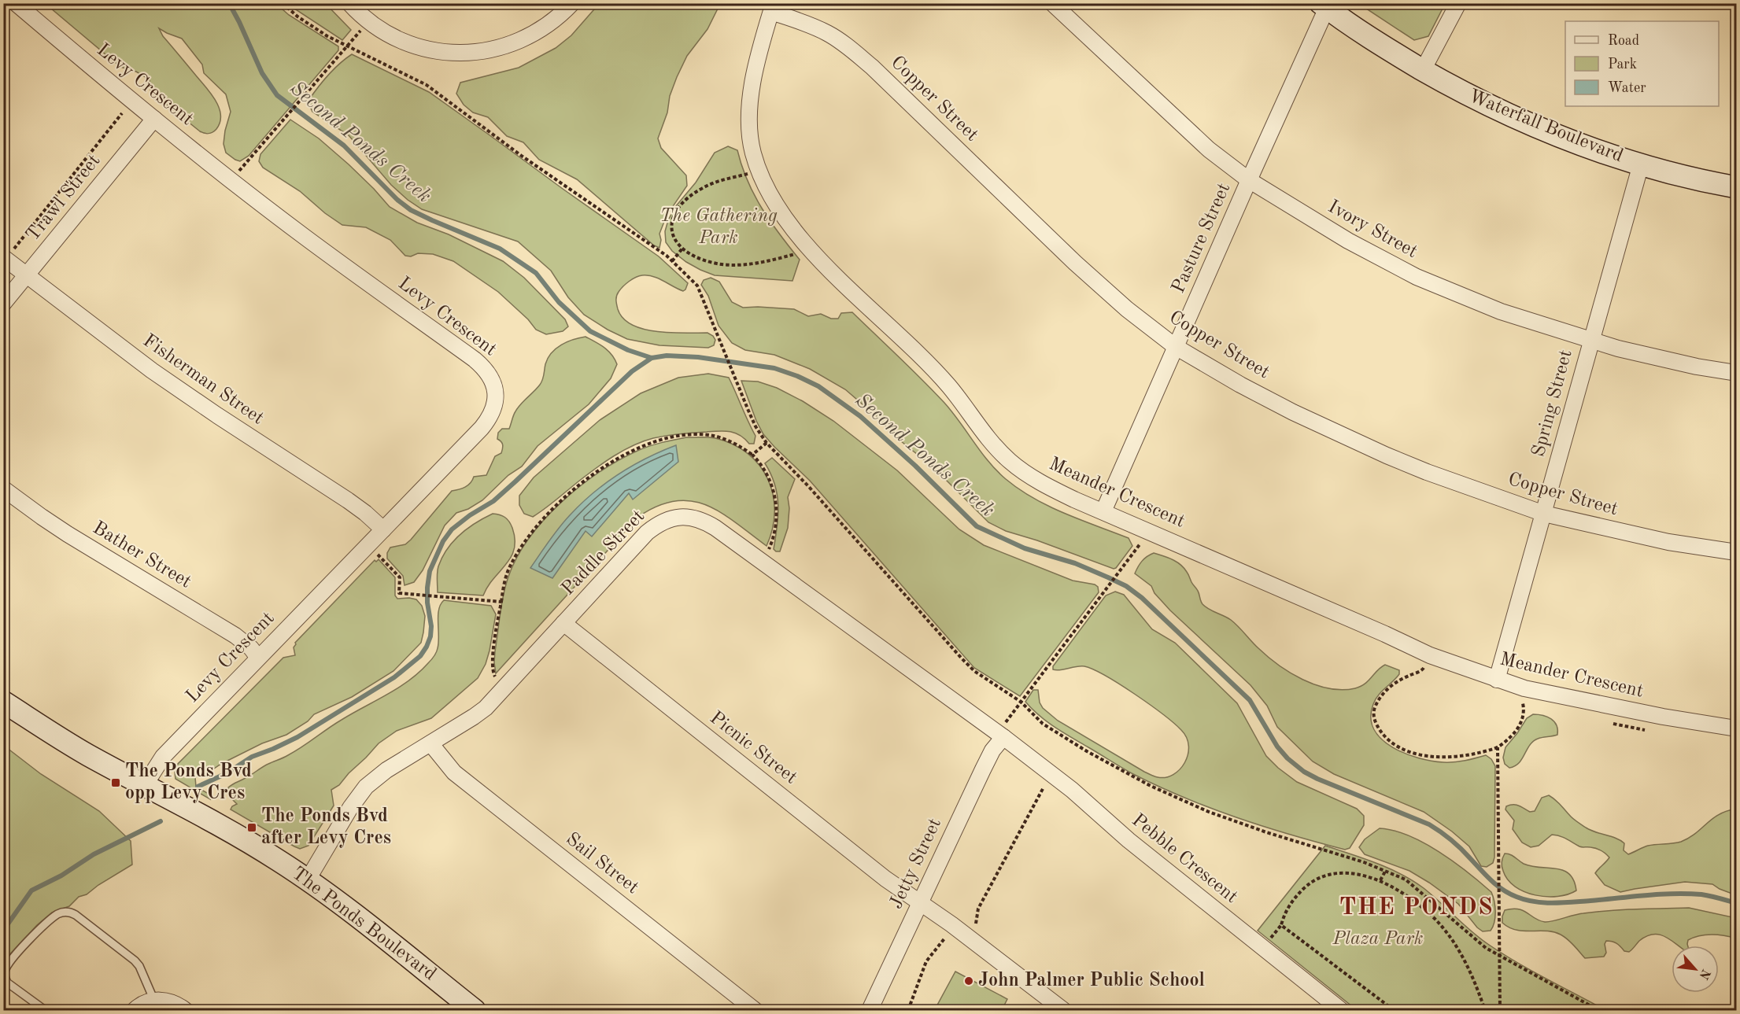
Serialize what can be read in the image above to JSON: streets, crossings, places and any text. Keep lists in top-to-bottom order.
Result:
{
  "streets": {
    "street": [
      "Levy Crescent",
      "Copper Street",
      "Waterfall Boulevard",
      "Trawl Street",
      "Ivory Street",
      "Pasture Street",
      "Fisherman Street",
      "Spring Street",
      "Meander Crescent",
      "Paddle Street",
      "Bather Street",
      "Picnic Street",
      "Pebble Crescent",
      "Sail Street",
      "Jetty Street",
      "The Ponds Boulevard"
    ]
  },
  "crossings": [
    ["Levy Crescent", "Trawl Street"],
    ["Levy Crescent", "Fisherman Street"],
    ["Levy Crescent", "Bather Street"],
    ["Levy Crescent", "The Ponds Boulevard"],
    ["Copper Street", "Pasture Street"],
    ["Copper Street", "Spring Street"],
    ["Copper Street", "Meander Crescent"],
    ["Waterfall Boulevard", "Pasture Street"],
    ["Waterfall Boulevard", "Spring Street"],
    ["Trawl Street", "Fisherman Street"],
    ["Ivory Street", "Pasture Street"],
    ["Ivory Street", "Spring Street"],
    ["Pasture Street", "Meander Crescent"],
    ["Spring Street", "Meander Crescent"],
    ["Paddle Street", "Picnic Street"],
    ["Paddle Street", "Pebble Crescent"],
    ["Paddle Street", "Sail Street"],
    ["Paddle Street", "Jetty Street"],
    ["Paddle Street", "The Ponds Boulevard"],
    ["Picnic Street", "Jetty Street"],
    ["Pebble Crescent", "Jetty Street"]
  ],
  "districts": ["THE PONDS"],
  "water": ["Second Ponds Creek"],
  "parks": ["The Gathering Park", "Plaza Park"],
  "places": {
    "transit": ["The Ponds Bvd opp Levy Cres", "The Ponds Bvd after Levy Cres"],
    "other": ["John Palmer Public School"]
  },
  "legend": ["Road", "Park", "Water"],
  "north": "bottom right"
}
